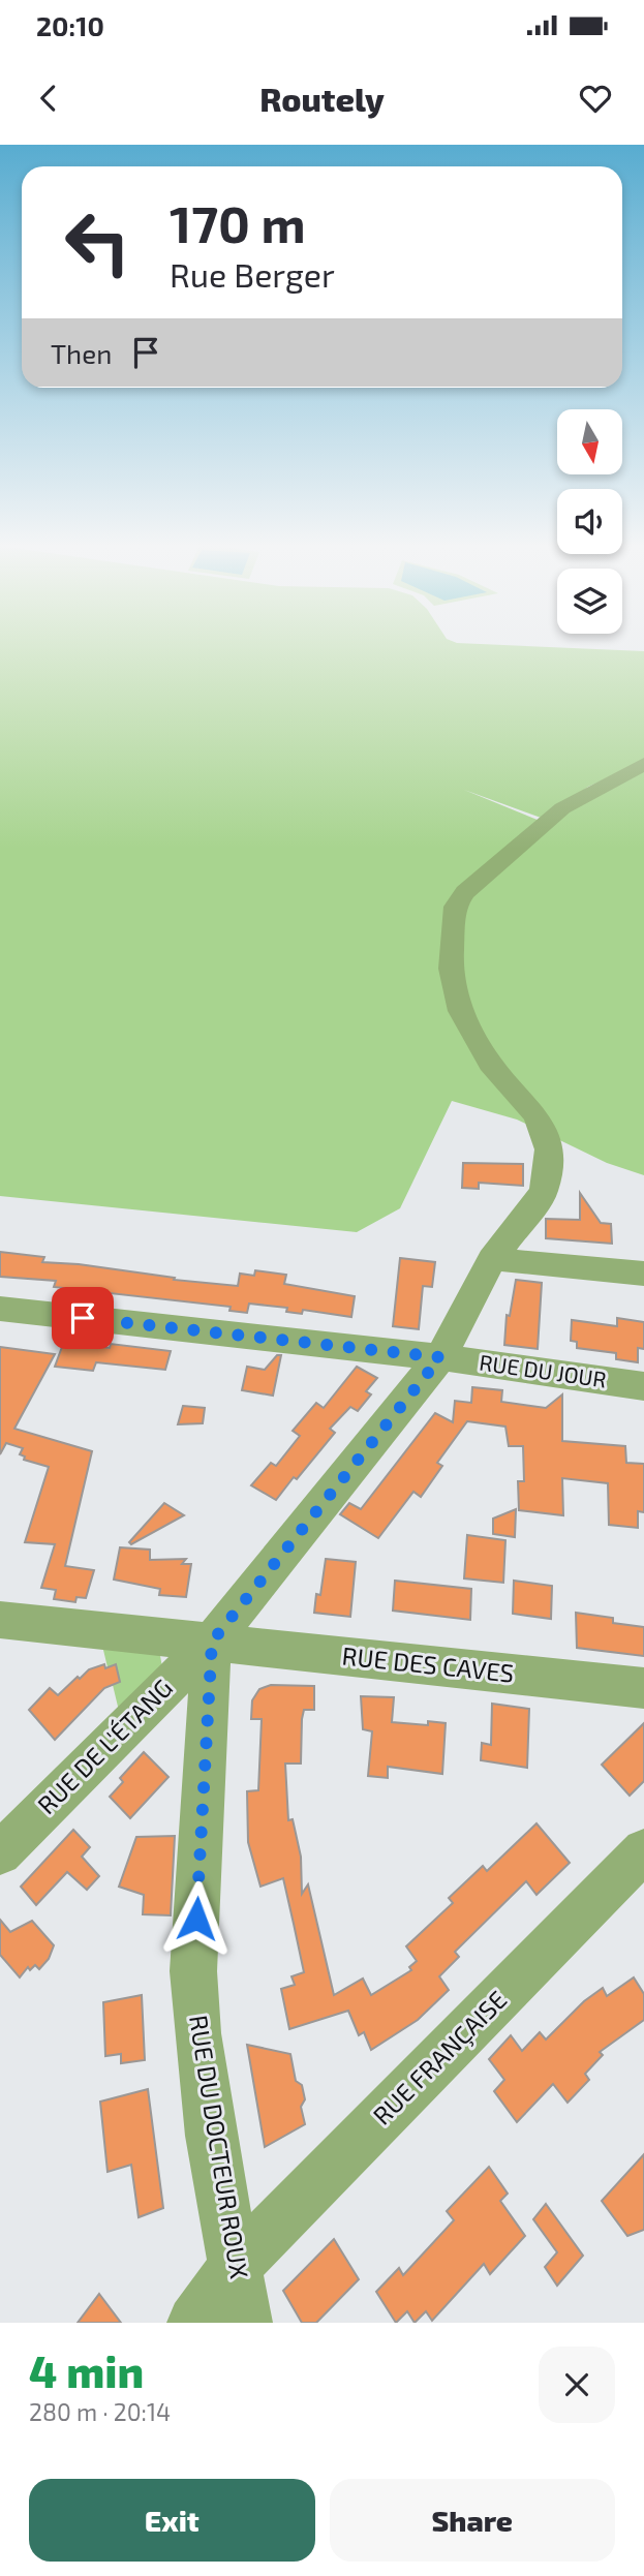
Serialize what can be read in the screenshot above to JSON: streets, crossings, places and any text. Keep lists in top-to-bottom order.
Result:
{
  "streets": {
    "street": [
      "RUE DU JOUR",
      "RUE DES CAVES",
      "RUE DE L'ÉTANG",
      "RUE FRANÇAISE",
      "RUE DU DOCTEUR ROUX"
    ]
  },
  "crossings": [
    ["RUE DES CAVES", "RUE DE L'ÉTANG"],
    ["RUE DES CAVES", "RUE DU DOCTEUR ROUX"],
    ["RUE DE L'ÉTANG", "RUE DU DOCTEUR ROUX"],
    ["RUE FRANÇAISE", "RUE DU DOCTEUR ROUX"]
  ],
  "north": "bottom",
  "page": {
    "status": "20:10",
    "header": "Routely",
    "turn": ["170 m", "Rue Berger"],
    "then": "Then",
    "heading": ["4 min", "280 m · 20:14"],
    "buttons": ["Exit", "Share"]
  }
}
